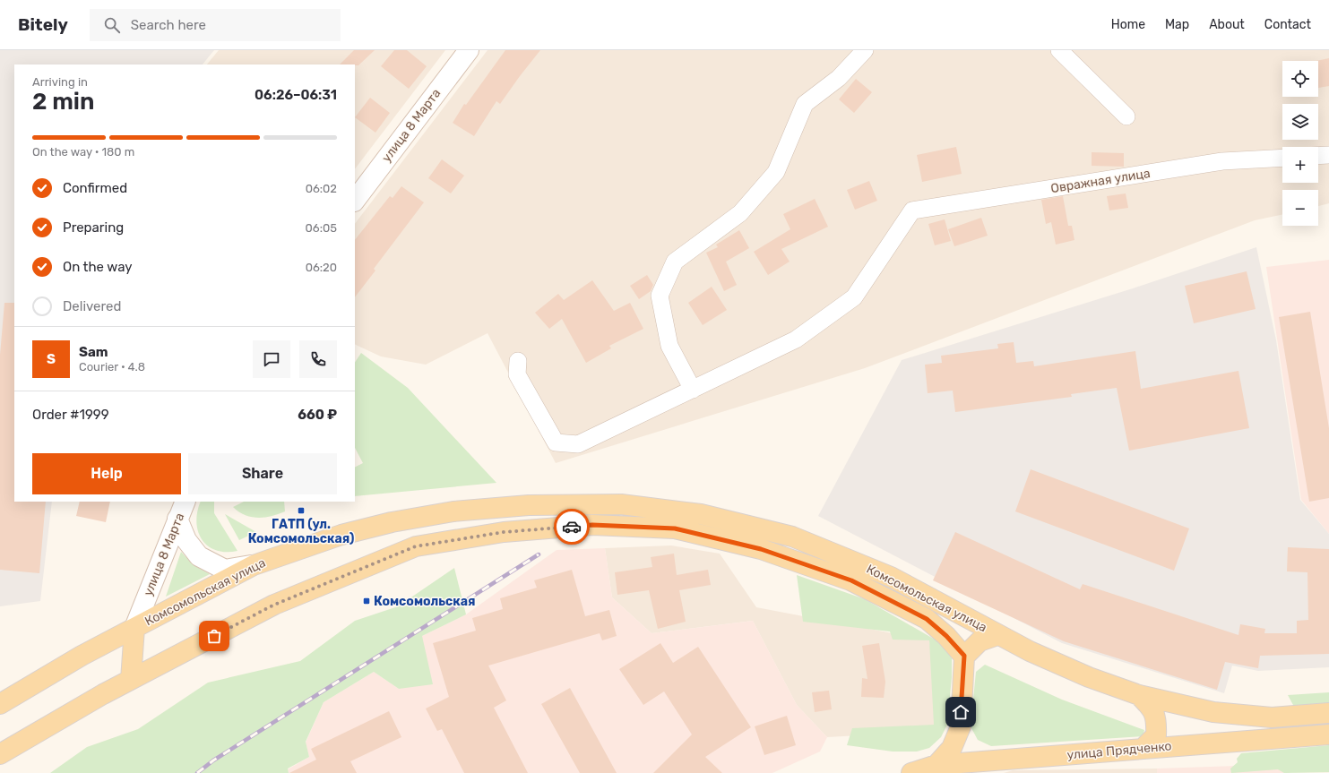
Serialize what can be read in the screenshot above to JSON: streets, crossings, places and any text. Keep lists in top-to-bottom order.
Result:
{
  "streets": {
    "main road": ["улица 8 Марта", "Комсомольская улица", "улица Прядченко"],
    "street": ["Овражная улица"]
  },
  "crossings": [
    ["улица 8 Марта", "Комсомольская улица"]
  ],
  "places": {
    "transit": ["ГАТП (ул. Комсомольская)", "Комсомольская"]
  },
  "page": {
    "header": "Bitely",
    "search": "Search here",
    "nav": [
      "Home",
      "Map",
      "About",
      "Contact"
    ],
    "map_buttons": ["+", "−"],
    "heading": ["2 min", "Arriving in", "06:26–06:31"],
    "panel": [
      "Sam",
      "Courier · 4.8",
      "Order #1999",
      "660 ₽"
    ],
    "bar": "On the way · 180 m",
    "list": [
      ["Confirmed", "06:02"],
      ["Preparing", "06:05"],
      ["On the way", "06:20"],
      "Delivered"
    ],
    "round": "S",
    "buttons": ["Help", "Share"]
  }
}
